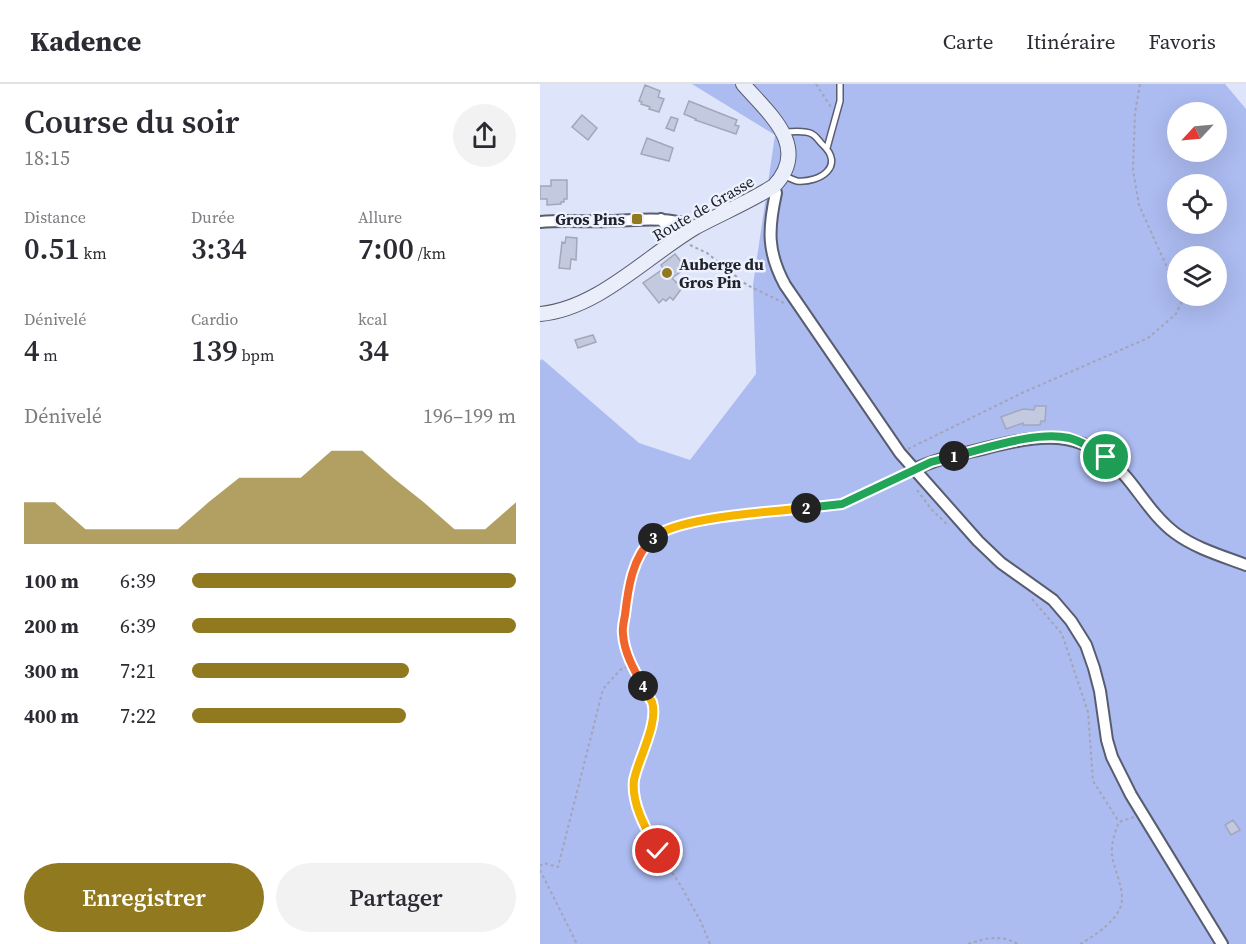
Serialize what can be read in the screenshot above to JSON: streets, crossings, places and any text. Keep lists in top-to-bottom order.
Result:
{
  "streets": {
    "main road": ["Route de Grasse"]
  },
  "places": {
    "transit": ["Gros Pins"],
    "other": ["Auberge du Gros Pin"]
  },
  "north": "bottom left",
  "page": {
    "header": "Kadence",
    "nav": ["Carte", "Itinéraire", "Favoris"],
    "heading": ["Course du soir", "18:15"],
    "stats": [
      ["Distance", "0.51 km"],
      ["Durée", "3:34"],
      ["Allure", "7:00 /km"],
      ["Dénivelé", "4 m"],
      ["Cardio", "139 bpm"],
      ["kcal", "34"]
    ],
    "chart": ["Dénivelé", "196–199 m"],
    "pins": [
      "1",
      "2",
      "3",
      "4"
    ],
    "list": [
      {
        "name": "100 m",
        "note": "6:39"
      },
      {
        "name": "200 m",
        "note": "6:39"
      },
      {
        "name": "300 m",
        "note": "7:21"
      },
      {
        "name": "400 m",
        "note": "7:22"
      }
    ],
    "buttons": ["Enregistrer", "Partager"]
  }
}
